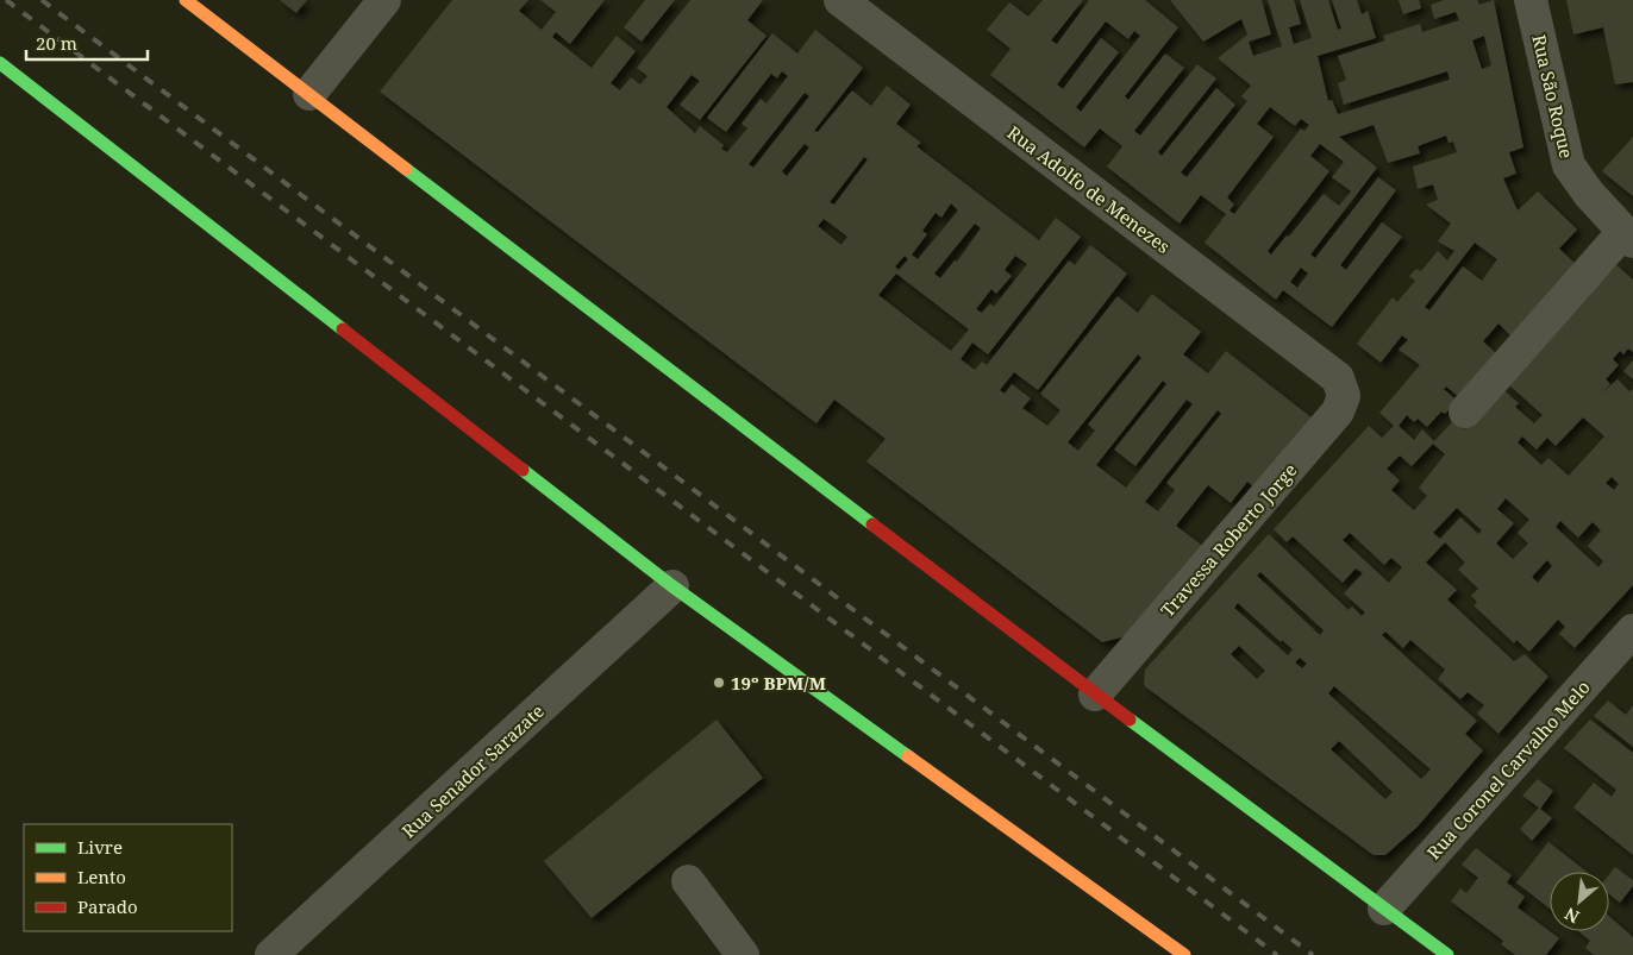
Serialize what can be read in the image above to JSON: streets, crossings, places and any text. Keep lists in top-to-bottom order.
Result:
{
  "streets": {
    "street": [
      "Rua São Roque",
      "Rua Adolfo de Menezes",
      "Travessa Roberto Jorge",
      "Rua Coronel Carvalho Melo",
      "Rua Senador Sarazate"
    ]
  },
  "crossings": [
    ["Rua Adolfo de Menezes", "Travessa Roberto Jorge"]
  ],
  "places": ["19º BPM/M"],
  "legend": ["Livre", "Lento", "Parado"],
  "scale_bar": "20 m",
  "north": "bottom left"
}
